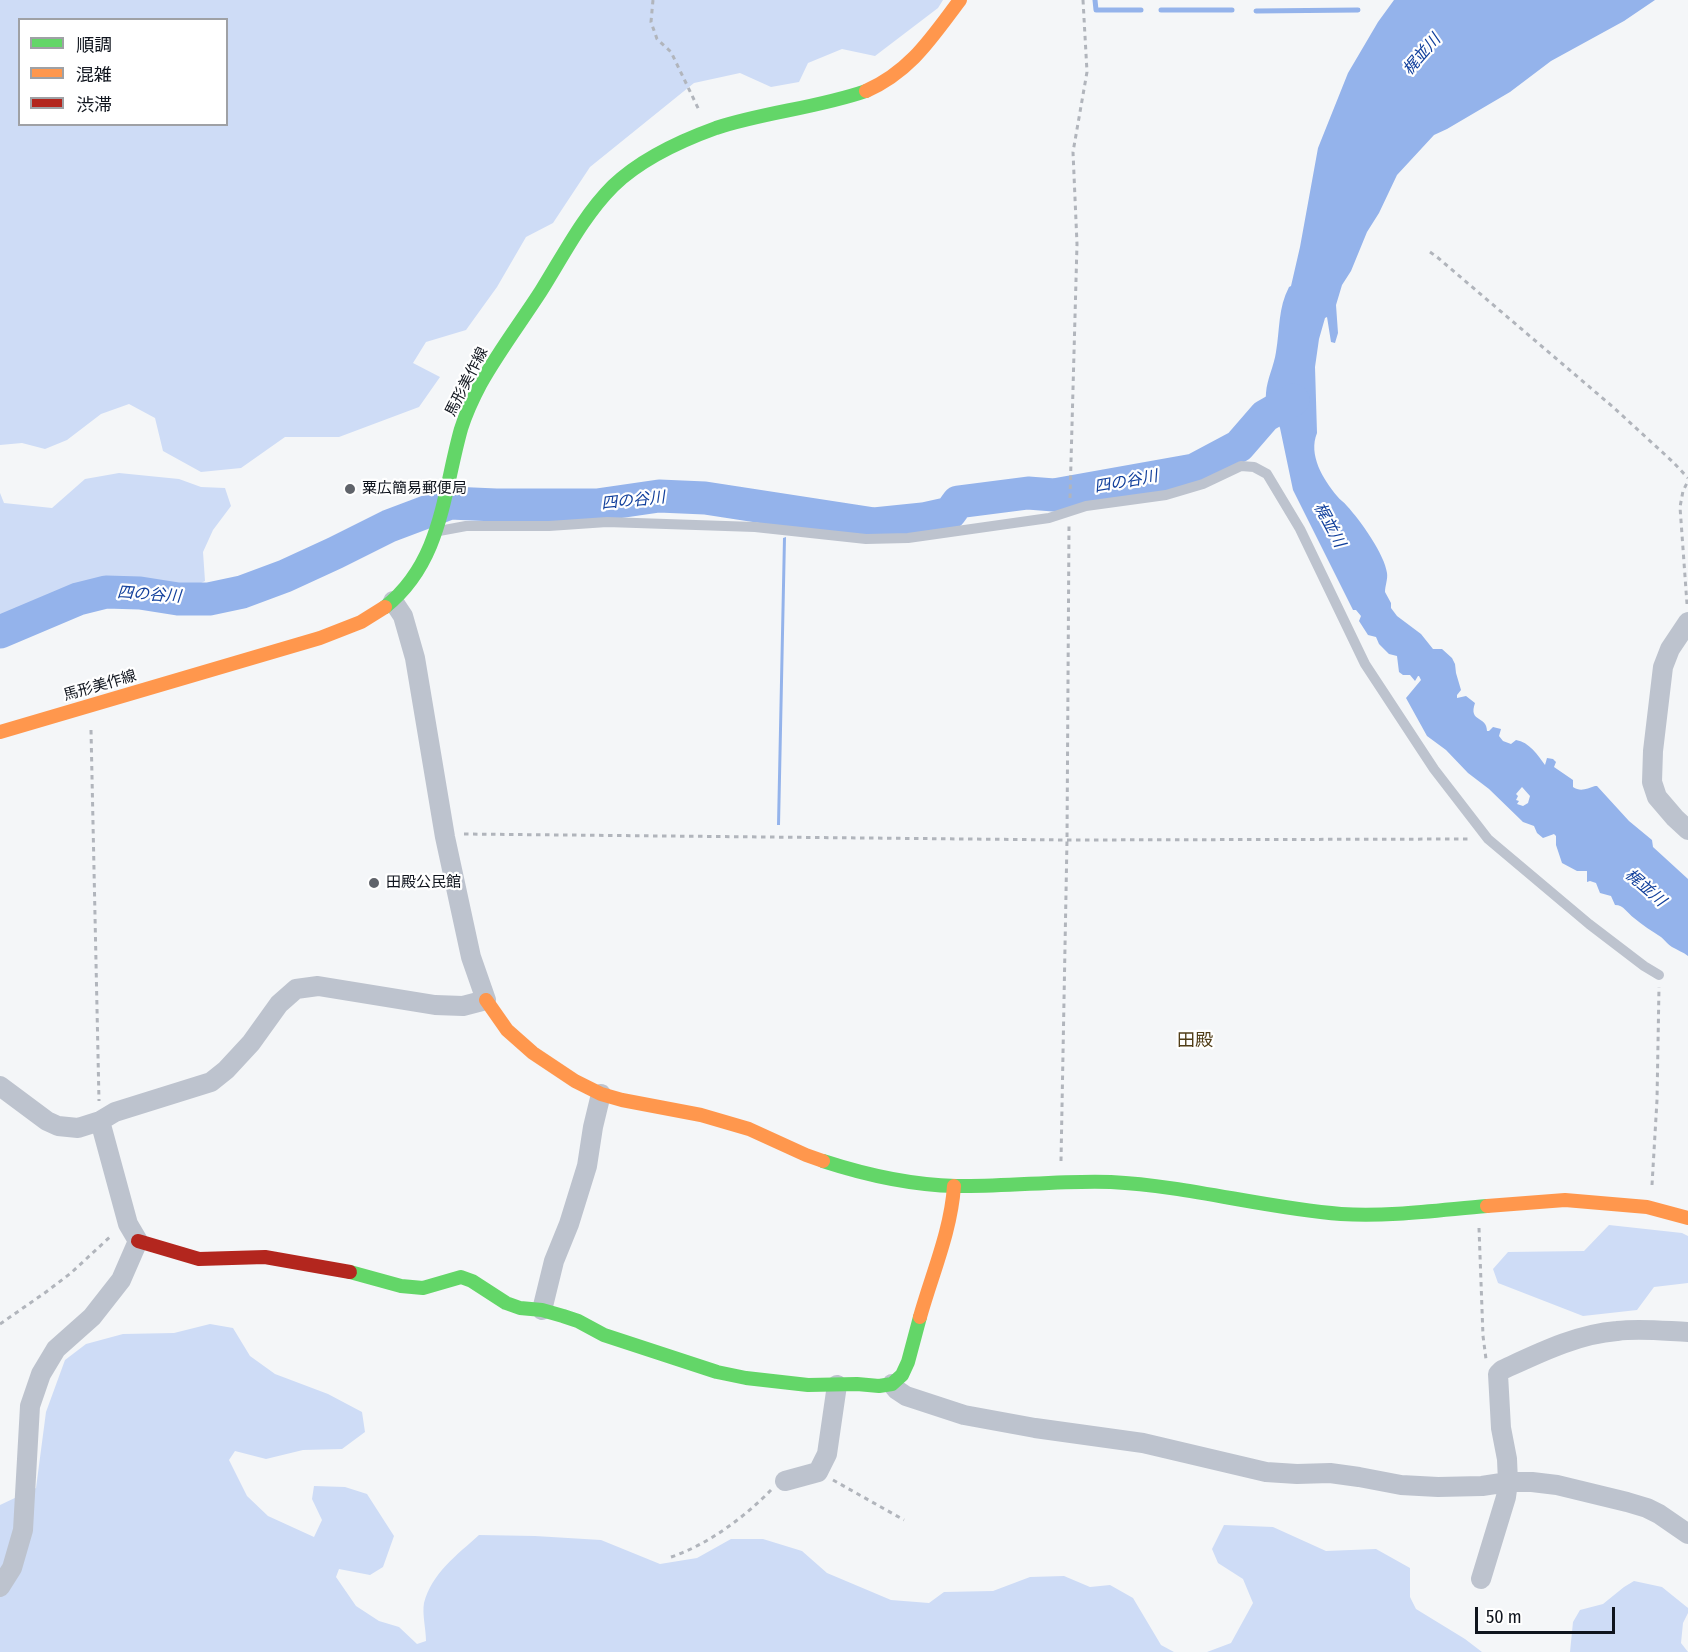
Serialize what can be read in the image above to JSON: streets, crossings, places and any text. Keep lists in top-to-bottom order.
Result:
{
  "streets": {
    "street": ["馬形美作線"]
  },
  "districts": ["田殿"],
  "water": ["梶並川", "四の谷川"],
  "places": ["粟広簡易郵便局", "田殿公民館"],
  "legend": ["順調", "混雑", "渋滞"],
  "scale_bar": "50 m"
}
